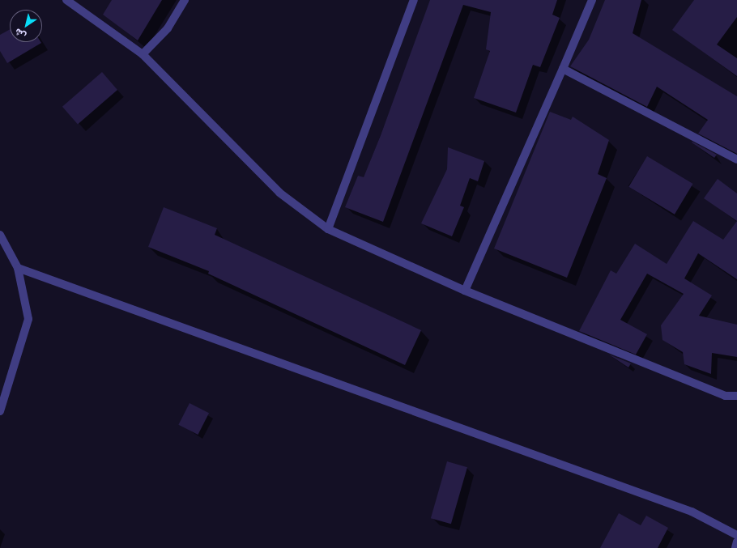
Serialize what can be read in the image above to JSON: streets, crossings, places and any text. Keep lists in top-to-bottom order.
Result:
{
  "north": "bottom left"
}
